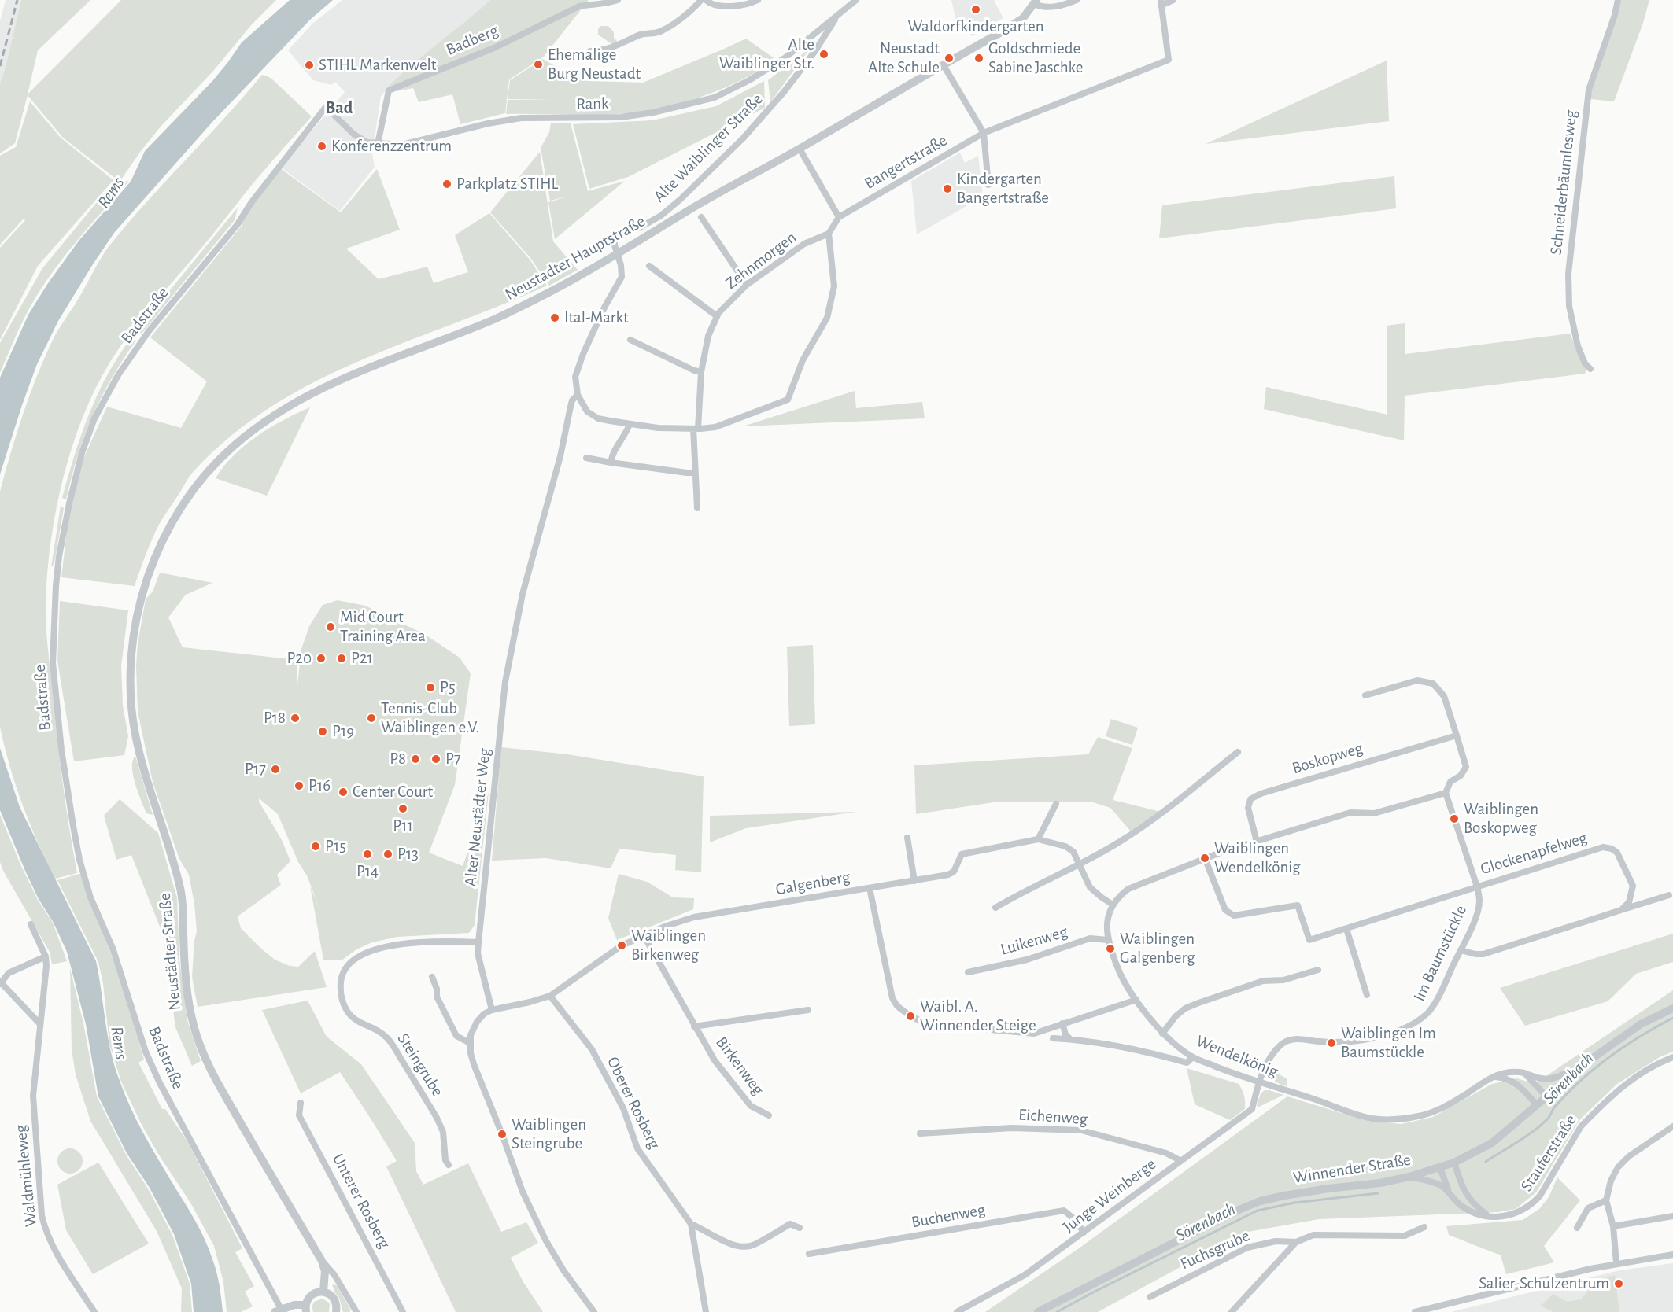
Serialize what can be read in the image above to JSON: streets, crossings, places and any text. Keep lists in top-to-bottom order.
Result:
{
  "streets": {
    "street": [
      "Badberg",
      "Rank",
      "Alte Waiblinger Straße",
      "Bangertstraße",
      "Schneiderbäumlesweg",
      "Neustadter Hauptstraße",
      "Zehnmorgen",
      "Badstraße",
      "Boskopweg",
      "Alter Neustädter Weg",
      "Glockenapfelweg",
      "Galgenberg",
      "Luikenweg",
      "Neustädter Straße",
      "Im Baumstückle",
      "Wendelkönig",
      "Steingrube",
      "Birkenweg",
      "Oberer Rosberg",
      "Eichenweg",
      "Stauferstraße",
      "Winnender Straße",
      "Waldmühleweg",
      "Junge Weinberge",
      "Unterer Rosberg",
      "Buchenweg",
      "Fuchsgrube"
    ]
  },
  "crossings": [
    ["Badberg", "Rank"],
    ["Rank", "Alte Waiblinger Straße"],
    ["Rank", "Badstraße"],
    ["Alte Waiblinger Straße", "Neustadter Hauptstraße"],
    ["Alte Waiblinger Straße", "Alter Neustädter Weg"],
    ["Neustadter Hauptstraße", "Neustädter Straße"],
    ["Alter Neustädter Weg", "Galgenberg"],
    ["Alter Neustädter Weg", "Steingrube"],
    ["Glockenapfelweg", "Im Baumstückle"],
    ["Galgenberg", "Wendelkönig"],
    ["Galgenberg", "Birkenweg"],
    ["Galgenberg", "Oberer Rosberg"],
    ["Luikenweg", "Wendelkönig"],
    ["Im Baumstückle", "Wendelkönig"],
    ["Im Baumstückle", "Junge Weinberge"],
    ["Wendelkönig", "Winnender Straße"],
    ["Wendelkönig", "Junge Weinberge"],
    ["Eichenweg", "Junge Weinberge"],
    ["Stauferstraße", "Winnender Straße"],
    ["Junge Weinberge", "Buchenweg"]
  ],
  "districts": ["Bad"],
  "water": ["Rems", "Sörenbach"],
  "places": [
    "Waldorfkindergarten",
    "Alte Waiblinger Str.",
    "Neustadt Alte Schule",
    "Goldschmiede Sabine Jaschke",
    "Ehemalige Burg Neustadt",
    "STIHL Markenwelt",
    "Konferenzzentrum",
    "Parkplatz STIHL",
    "Kindergarten Bangertstraße",
    "Ital-Markt",
    "Mid Court Training Area",
    "P20",
    "P21",
    "P5",
    "P18",
    "Tennis-Club Waiblingen e.V.",
    "P19",
    "P8",
    "P7",
    "P17",
    "P16",
    "Center Court",
    "P11",
    "Waiblingen Boskopweg",
    "P15",
    "P14",
    "P13",
    "Waiblingen Wendelkönig",
    "Waiblingen Birkenweg",
    "Waiblingen Galgenberg",
    "Waibl. A. Winnender Steige",
    "Waiblingen Im Baumstückle",
    "Waiblingen Steingrube",
    "Salier-Schulzentrum"
  ]
}
